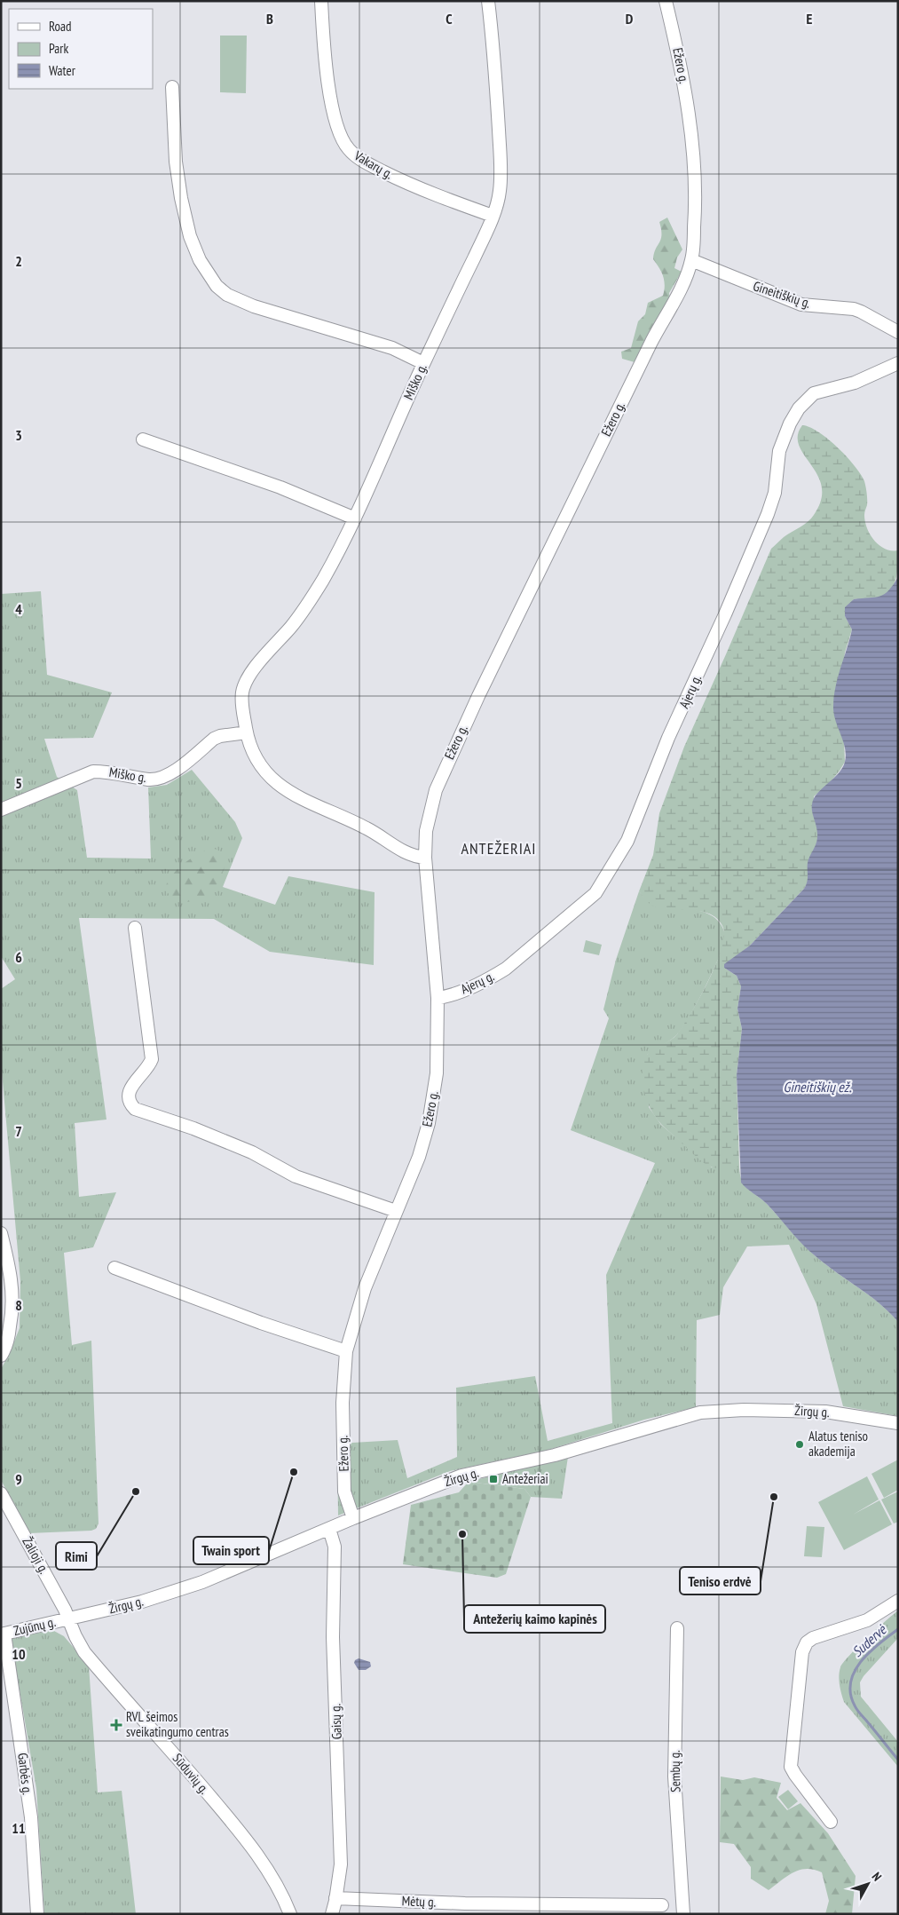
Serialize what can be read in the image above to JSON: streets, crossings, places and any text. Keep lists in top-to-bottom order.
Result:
{
  "streets": {
    "street": [
      "Ežero g.",
      "Vakarų g.",
      "Gineitiškių g.",
      "Miško g.",
      "Ajerų g.",
      "Žirgų g.",
      "Žalioji g.",
      "Zujūnų g.",
      "Gaisų g.",
      "Sembų g.",
      "Garbės g.",
      "Sūduvių g.",
      "Mėtų g."
    ]
  },
  "crossings": [
    ["Ežero g.", "Gineitiškių g."],
    ["Ežero g.", "Miško g."],
    ["Ežero g.", "Ajerų g."],
    ["Ežero g.", "Žirgų g."],
    ["Vakarų g.", "Miško g."],
    ["Žirgų g.", "Žalioji g."],
    ["Žirgų g.", "Zujūnų g."],
    ["Žirgų g.", "Gaisų g."],
    ["Žirgų g.", "Sūduvių g."],
    ["Žalioji g.", "Zujūnų g."],
    ["Žalioji g.", "Sūduvių g."],
    ["Zujūnų g.", "Garbės g."],
    ["Zujūnų g.", "Sūduvių g."],
    ["Gaisų g.", "Mėtų g."]
  ],
  "districts": ["ANTEŽERIAI"],
  "water": ["Gineitiškių ež.", "Sudervė"],
  "places": {
    "other": [
      "Alatus teniso akademija",
      "Twain sport",
      "Rimi",
      "Teniso erdvė",
      "Antežerių kaimo kapinės"
    ],
    "transit": ["Antežeriai"],
    "health": ["RVL šeimos sveikatingumo centras"]
  },
  "legend": ["Road", "Park", "Water"],
  "north": "top right",
  "grid": {
    "columns": [
      "B",
      "C",
      "D",
      "E"
    ],
    "rows": [
      "2",
      "3",
      "4",
      "5",
      "6",
      "7",
      "8",
      "9",
      "10",
      "11"
    ]
  }
}
